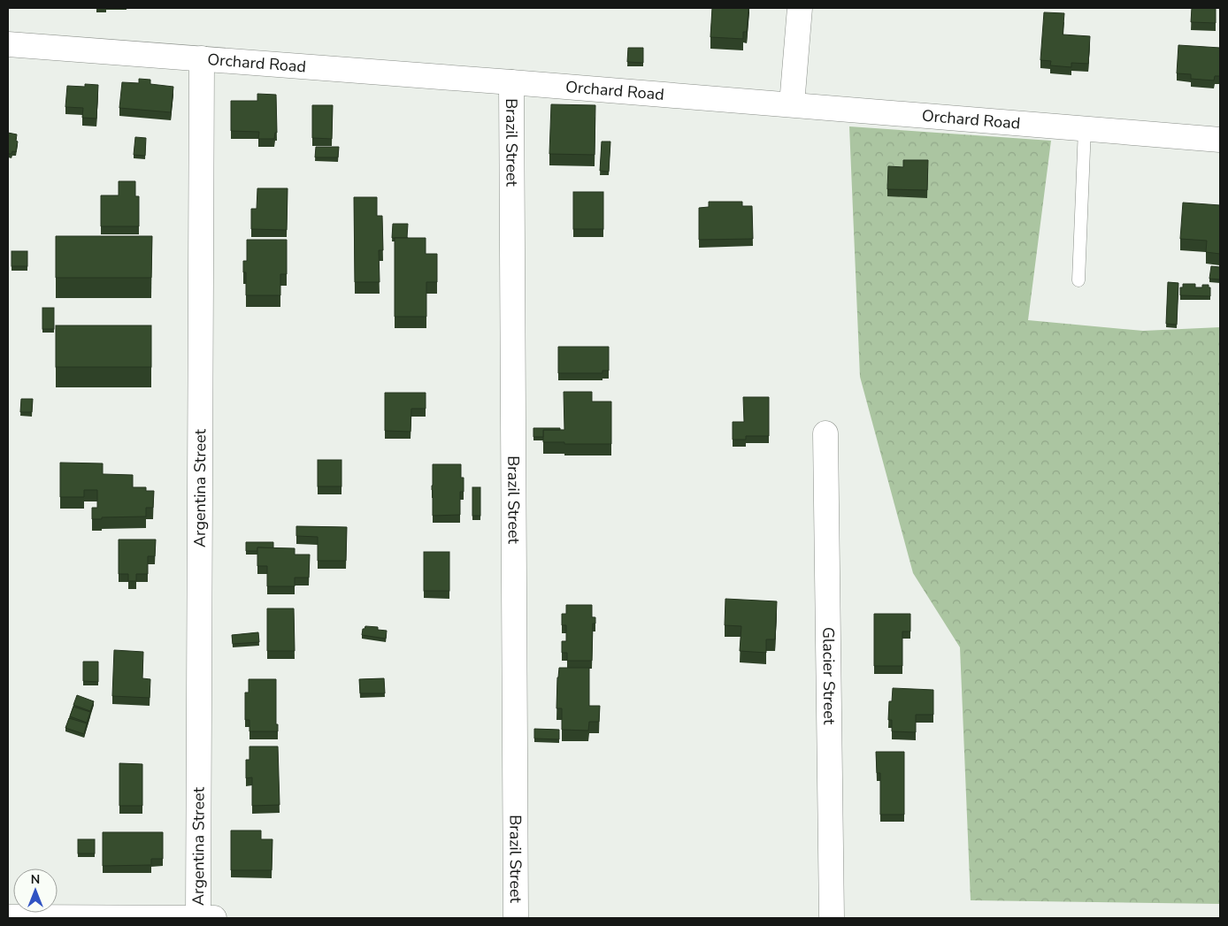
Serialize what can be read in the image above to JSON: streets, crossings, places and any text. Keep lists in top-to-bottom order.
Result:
{
  "streets": {
    "street": [
      "Orchard Road",
      "Brazil Street",
      "Argentina Street",
      "Glacier Street"
    ]
  },
  "crossings": [
    ["Orchard Road", "Brazil Street"],
    ["Orchard Road", "Argentina Street"]
  ],
  "north": "top"
}
